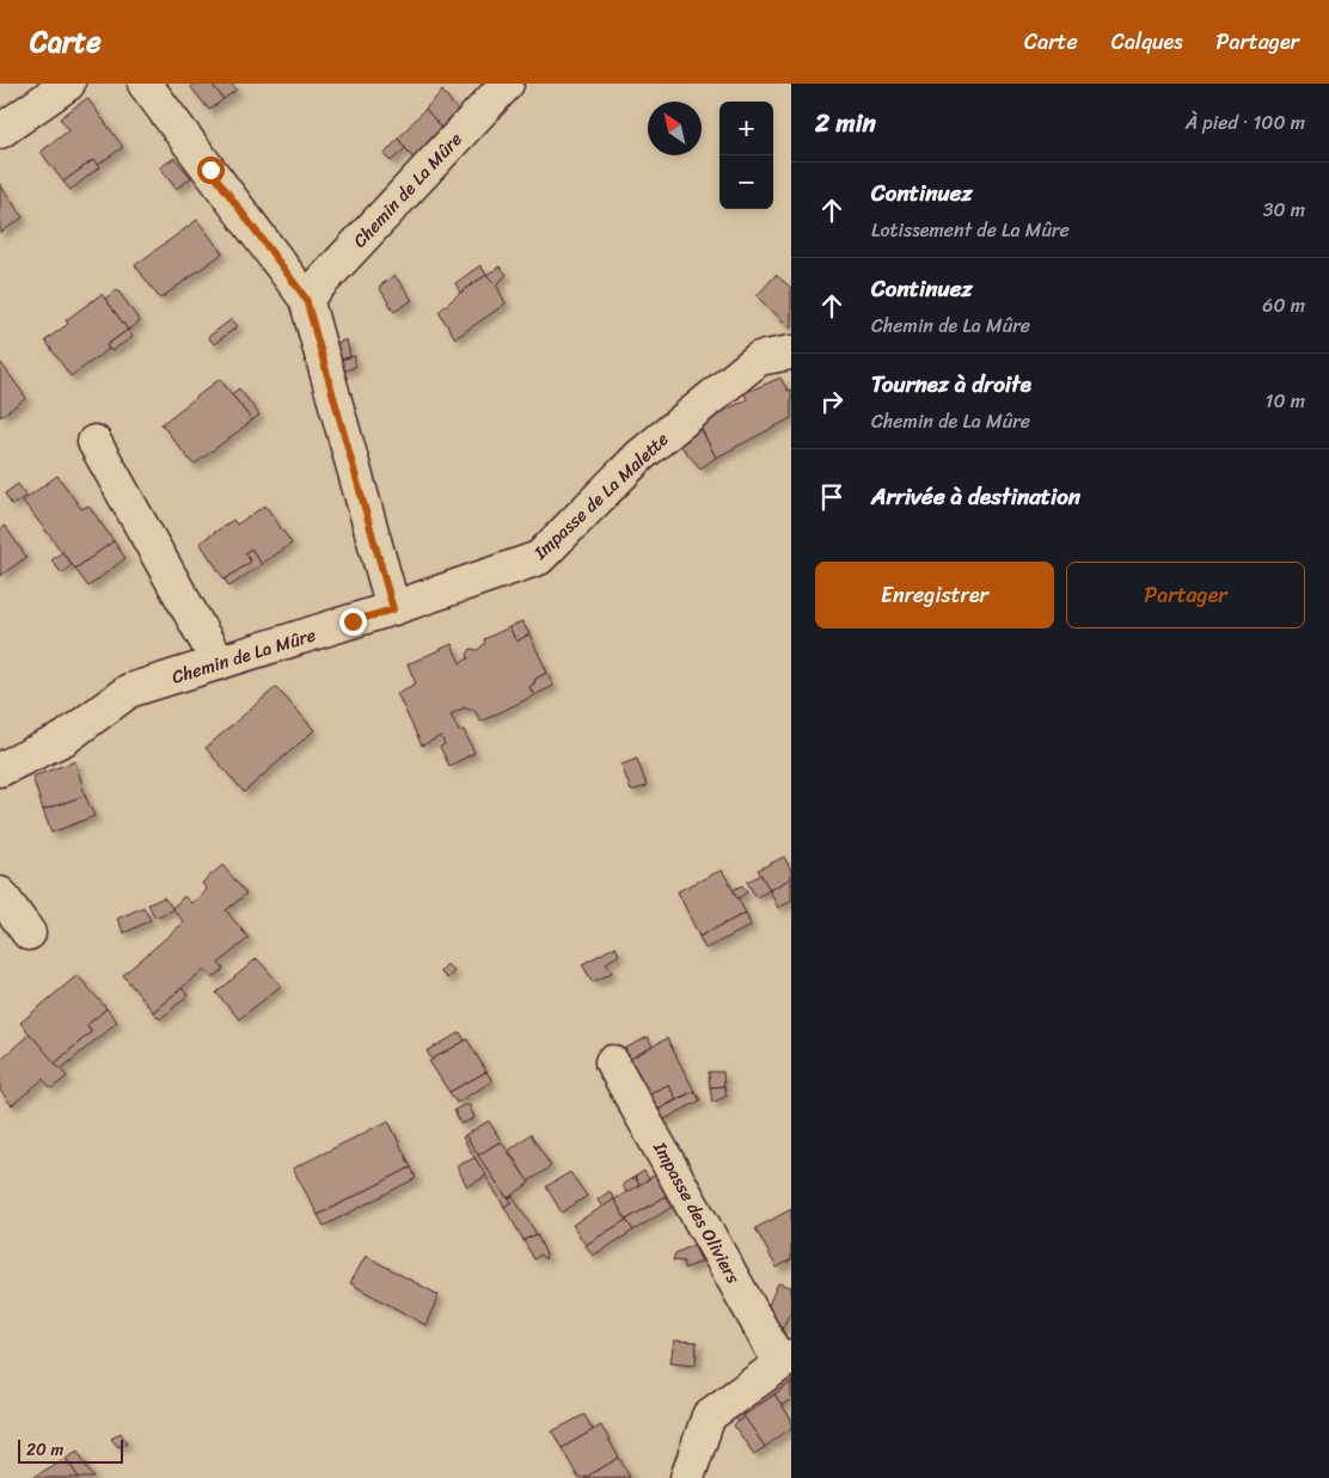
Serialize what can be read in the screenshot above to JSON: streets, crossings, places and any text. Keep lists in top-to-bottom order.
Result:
{
  "streets": {
    "street": ["Chemin de La Mûre", "Impasse de La Malette", "Impasse des Oliviers"]
  },
  "crossings": [
    ["Chemin de La Mûre", "Impasse de La Malette"]
  ],
  "scale_bar": "20 m",
  "north": "top left",
  "page": {
    "header": "Carte",
    "nav": ["Carte", "Calques", "Partager"],
    "heading": ["2 min", "À pied · 100 m"],
    "map_buttons": ["+", "−"],
    "list": [
      ["Continuez", "Lotissement de La Mûre", "30 m"],
      ["Continuez", "Chemin de La Mûre", "60 m"],
      ["Tournez à droite", "Chemin de La Mûre", "10 m"],
      "Arrivée à destination"
    ],
    "buttons": ["Enregistrer", "Partager"],
    "scale": "20 m"
  }
}
